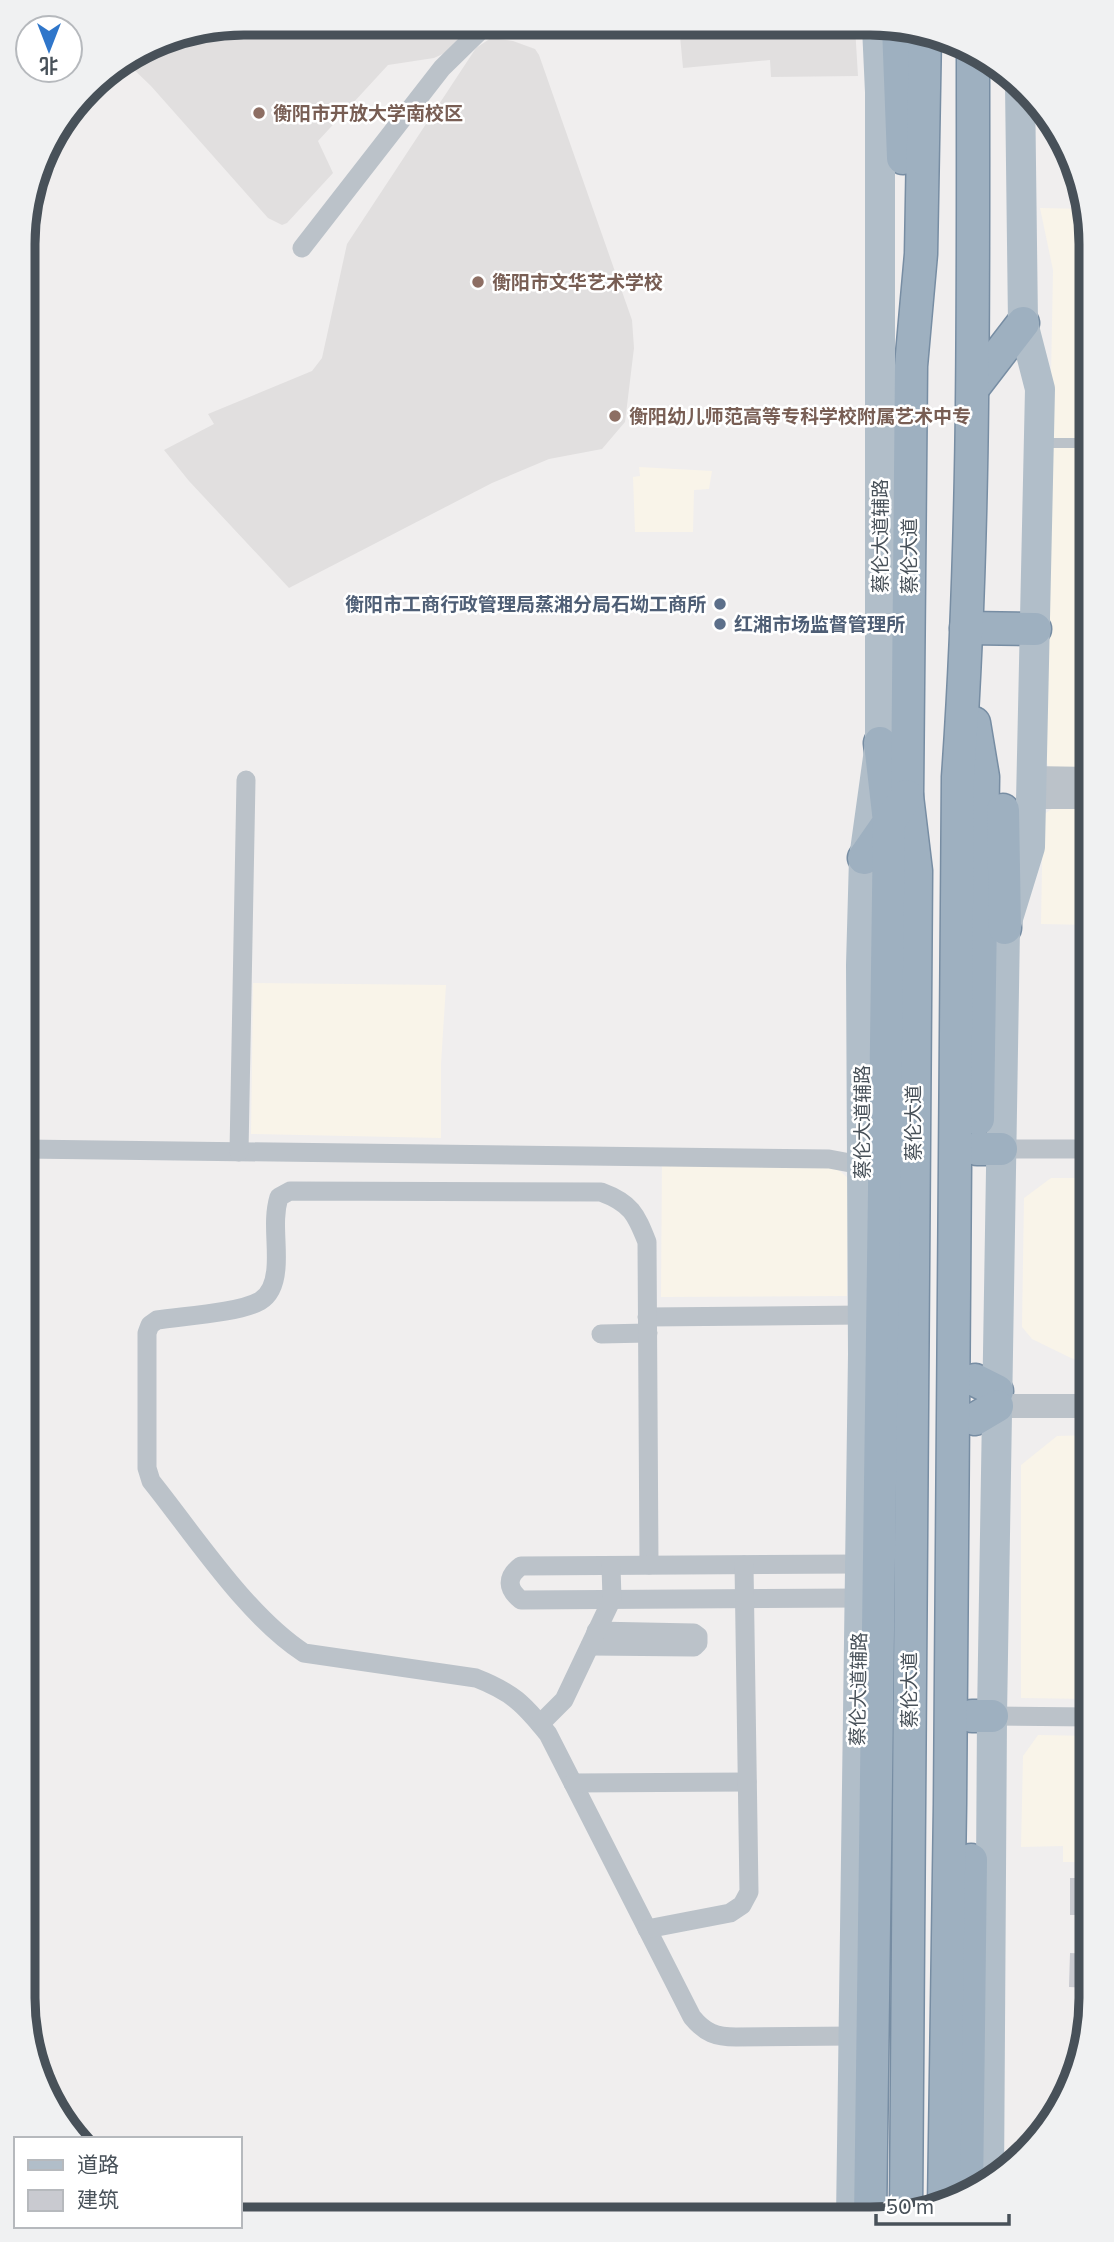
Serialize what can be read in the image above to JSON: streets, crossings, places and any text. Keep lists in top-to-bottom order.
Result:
{
  "streets": {
    "highway": ["蔡伦大道"],
    "main road": ["蔡伦大道辅路"]
  },
  "places": [
    "衡阳市开放大学南校区",
    "衡阳市文华艺术学校",
    "衡阳幼儿师范高等专科学校附属艺术中专",
    "衡阳市工商行政管理局蒸湘分局石坳工商所",
    "红湘市场监督管理所"
  ],
  "legend": ["道路", "建筑"],
  "scale_bar": "50 m",
  "north": "bottom"
}
